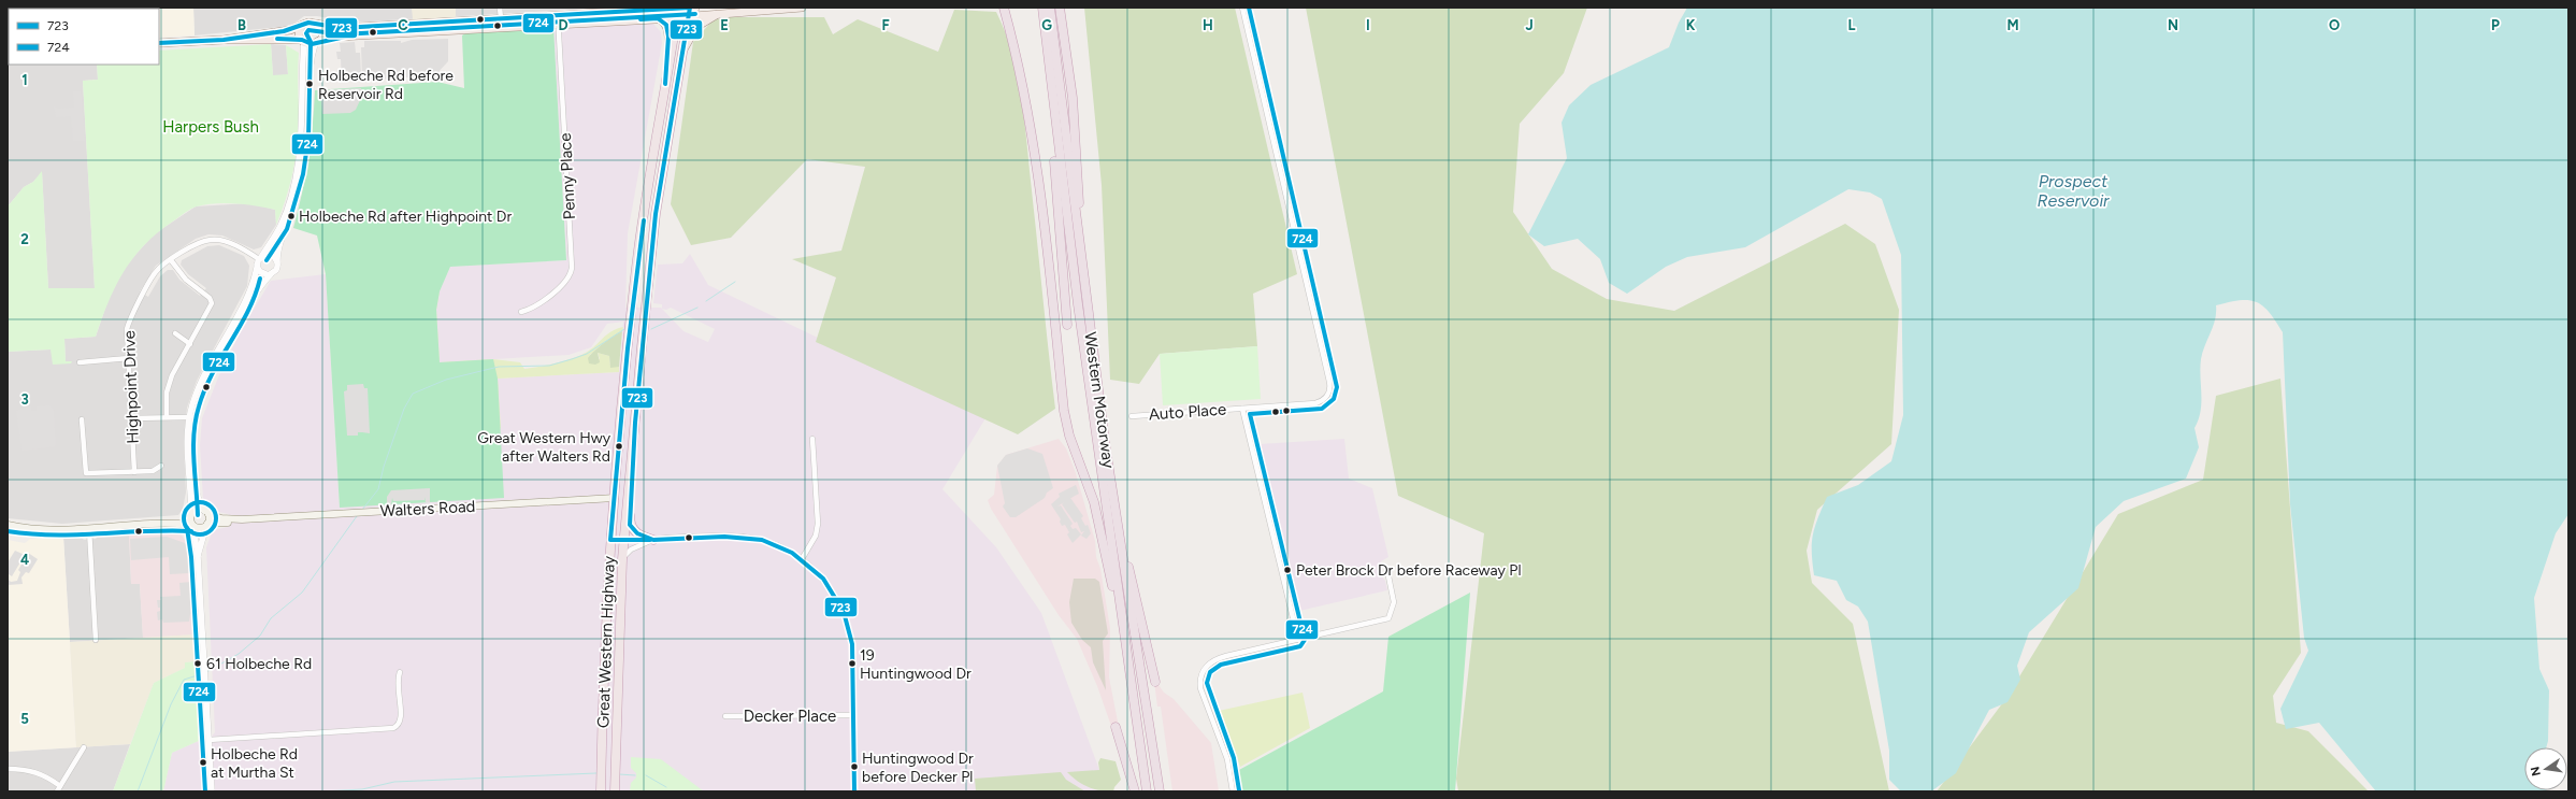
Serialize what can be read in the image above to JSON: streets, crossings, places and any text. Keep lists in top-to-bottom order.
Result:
{
  "streets": {
    "highway": ["Western Motorway", "Great Western Highway"],
    "main road": ["Walters Road"],
    "street": [
      "Penny Place",
      "Highpoint Drive",
      "Auto Place",
      "Decker Place"
    ]
  },
  "crossings": [
    ["Walters Road", "Great Western Highway"]
  ],
  "water": ["Prospect Reservoir"],
  "parks": ["Harpers Bush"],
  "places": [
    "Holbeche Rd before Reservoir Rd",
    "Holbeche Rd after Highpoint Dr",
    "Great Western Hwy after Walters Rd",
    "Peter Brock Dr before Raceway Pl",
    "61 Holbeche Rd",
    "19 Huntingwood Dr",
    "Holbeche Rd at Murtha St",
    "Huntingwood Dr before Decker Pl"
  ],
  "lines": ["transit line 723", "transit line 724"],
  "legend": ["723", "724"],
  "north": "left",
  "grid": {
    "columns": [
      "B",
      "C",
      "D",
      "E",
      "F",
      "G",
      "H",
      "I",
      "J",
      "K",
      "L",
      "M",
      "N",
      "O",
      "P"
    ],
    "rows": [
      "1",
      "2",
      "3",
      "4",
      "5"
    ]
  }
}
